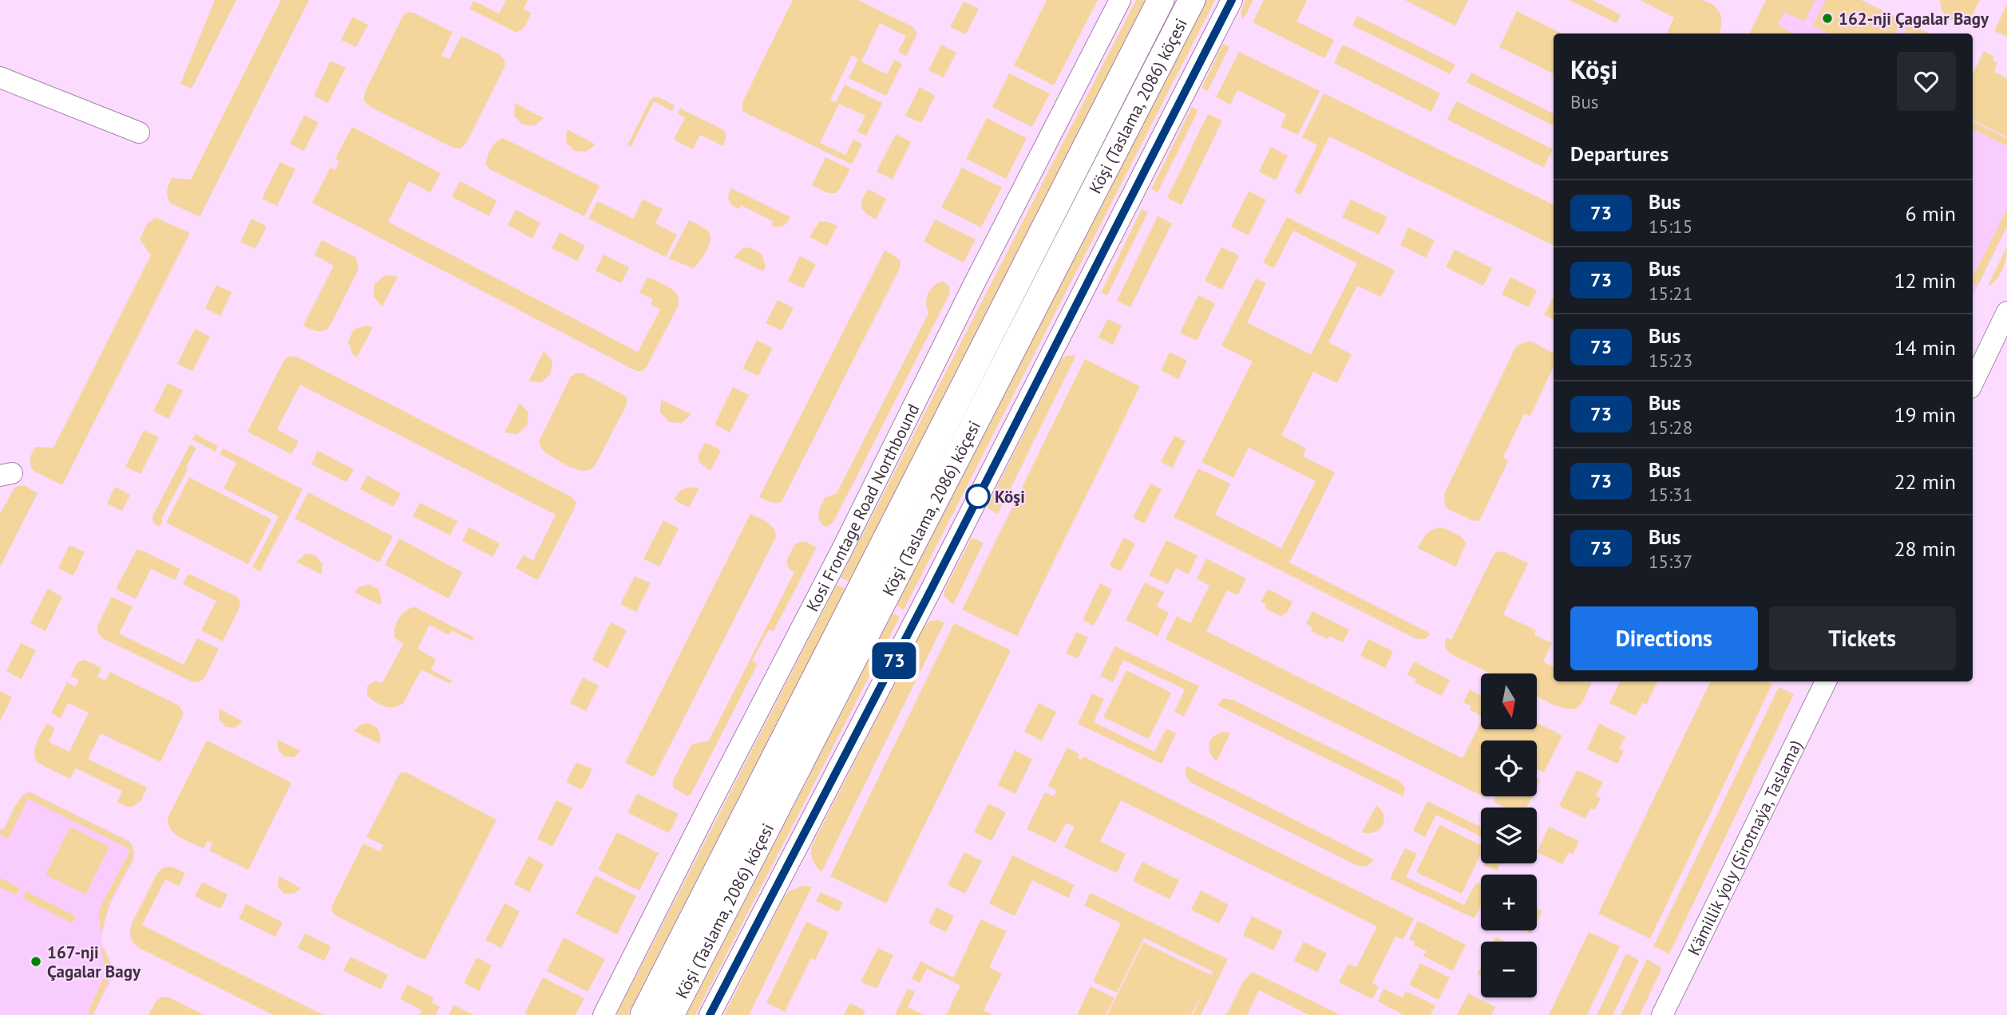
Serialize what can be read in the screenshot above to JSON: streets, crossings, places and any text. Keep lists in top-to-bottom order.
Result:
{
  "streets": {
    "main road": ["Köşi (Taslama, 2086) köçesi"],
    "street": ["Kosi Frontage Road Northbound", "Kämillik ýoly (Sirotnaýa, Taslama)"]
  },
  "places": ["162-nji Çagalar Bagy", "Köşi", "167-nji Çagalar Bagy"],
  "lines": ["bus line 73"],
  "north": "bottom",
  "page": {
    "on_map": "73",
    "heading": [
      ["Köşi", "Bus"],
      "Departures"
    ],
    "list": [
      {
        "mark": "73",
        "name": "Bus",
        "note": "15:15",
        "value": "6 min"
      },
      {
        "mark": "73",
        "name": "Bus",
        "note": "15:21",
        "value": "12 min"
      },
      {
        "mark": "73",
        "name": "Bus",
        "note": "15:23",
        "value": "14 min"
      },
      {
        "mark": "73",
        "name": "Bus",
        "note": "15:28",
        "value": "19 min"
      },
      {
        "mark": "73",
        "name": "Bus",
        "note": "15:31",
        "value": "22 min"
      },
      {
        "mark": "73",
        "name": "Bus",
        "note": "15:37",
        "value": "28 min"
      }
    ],
    "buttons": ["Directions", "Tickets"],
    "map_buttons": ["+", "−"]
  }
}
